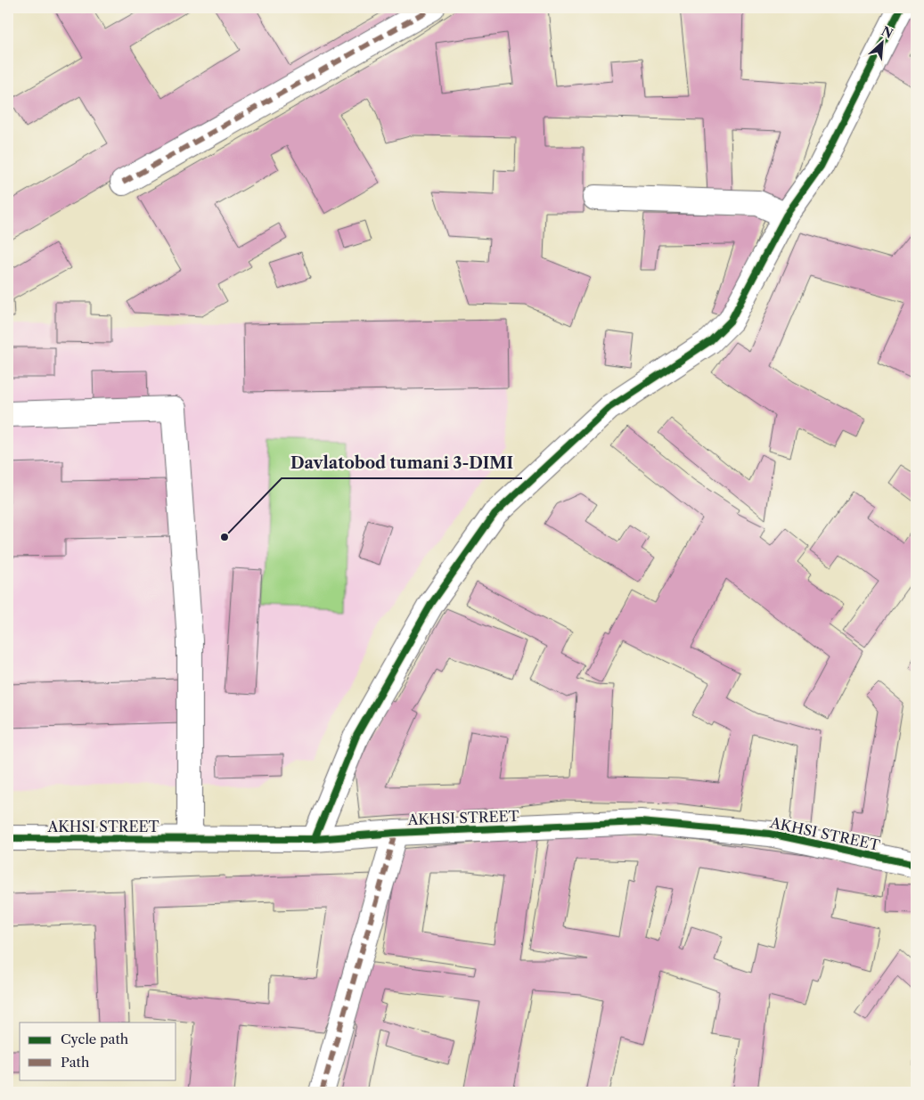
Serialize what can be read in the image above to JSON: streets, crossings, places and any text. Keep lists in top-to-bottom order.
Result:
{
  "streets": {
    "street": ["AKHSI STREET"]
  },
  "places": ["Davlatobod tumani 3-DIMI"],
  "legend": ["Cycle path", "Path"],
  "north": "top right"
}
